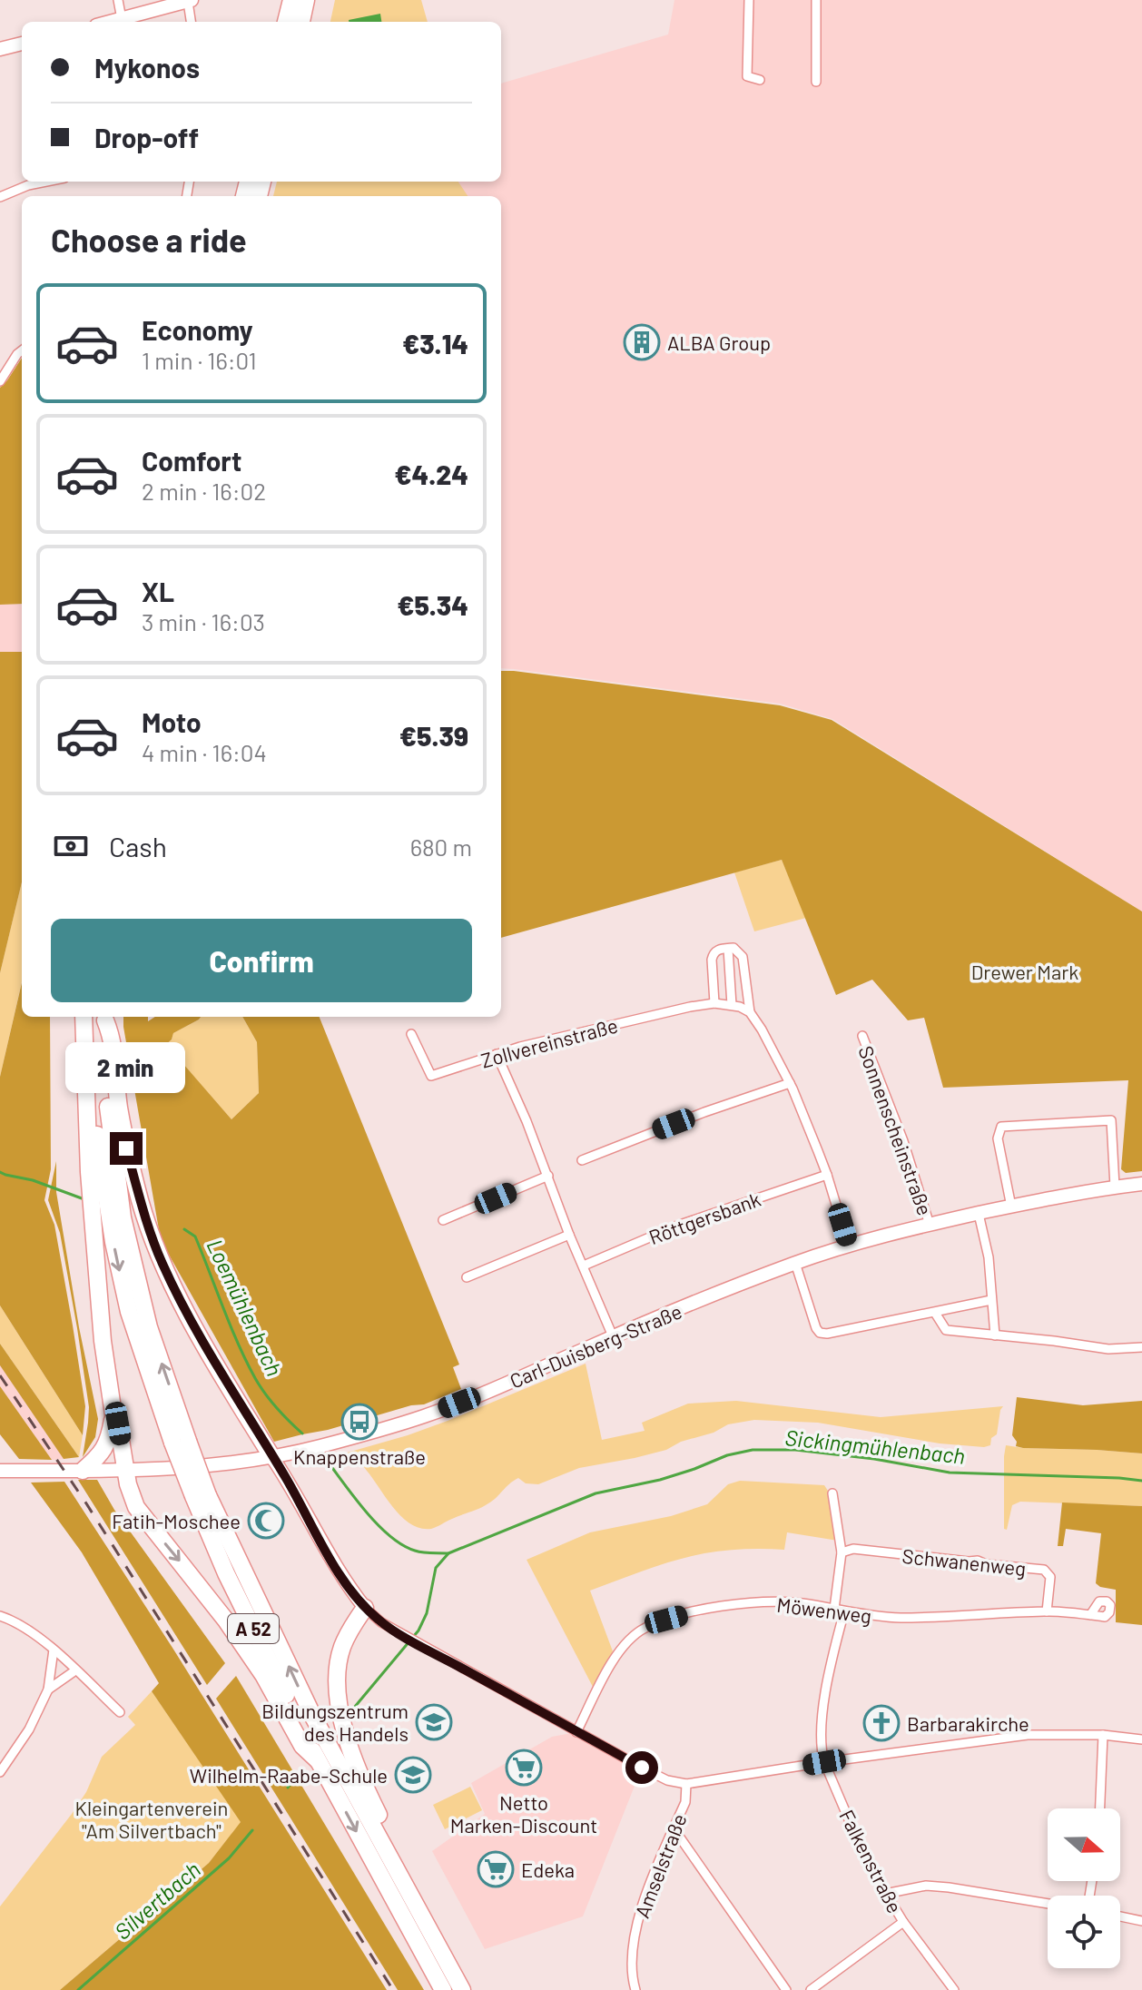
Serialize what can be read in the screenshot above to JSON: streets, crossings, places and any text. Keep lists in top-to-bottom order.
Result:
{
  "streets": {
    "highway": ["A 52"],
    "main road": ["Carl-Duisberg-Straße"],
    "street": [
      "Zollvereinstraße",
      "Sonnenscheinstraße",
      "Röttgersbank",
      "Schwanenweg",
      "Möwenweg",
      "Falkenstraße",
      "Amselstraße"
    ]
  },
  "crossings": [
    ["Sonnenscheinstraße", "Carl-Duisberg-Straße"],
    ["Schwanenweg", "Möwenweg"]
  ],
  "water": ["Loemühlenbach", "Sickingmühlenbach", "Silvertbach"],
  "parks": ["Drewer Mark", "Kleingartenverein \"Am Silvertbach\""],
  "places": {
    "building": ["ALBA Group"],
    "bus stop": ["Knappenstraße"],
    "mosque": ["Fatih-Moschee"],
    "school or university": ["Bildungszentrum des Handels", "Wilhelm-Raabe-Schule"],
    "church": ["Barbarakirche"],
    "supermarket": ["Netto Marken-Discount", "Edeka"]
  },
  "north": "right",
  "page": {
    "banner": ["Mykonos", "Drop-off"],
    "heading": "Choose a ride",
    "list": [
      {
        "name": "Economy",
        "note": "1 min · 16:01",
        "value": "€3.14"
      },
      {
        "name": "Comfort",
        "note": "2 min · 16:02",
        "value": "€4.24"
      },
      {
        "name": "XL",
        "note": "3 min · 16:03",
        "value": "€5.34"
      },
      {
        "name": "Moto",
        "note": "4 min · 16:04",
        "value": "€5.39"
      }
    ],
    "pay": ["Cash", "680 m"],
    "buttons": "Confirm",
    "bubble": "2 min"
  }
}
